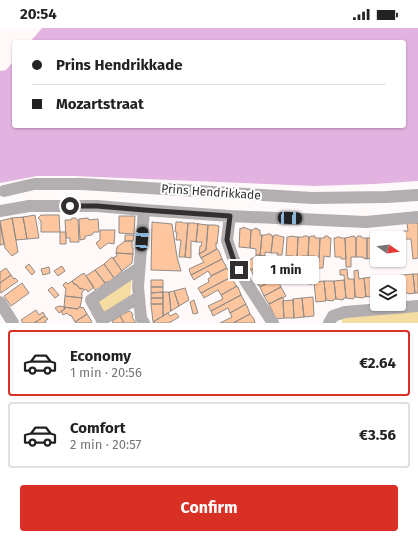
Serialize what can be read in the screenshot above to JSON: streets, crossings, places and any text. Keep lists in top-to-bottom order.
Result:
{
  "streets": {
    "street": ["Prins Hendrikkade"]
  },
  "north": "right",
  "page": {
    "status": "20:54",
    "banner": ["Prins Hendrikkade", "Mozartstraat"],
    "bubble": "1 min",
    "list": [
      {
        "name": "Economy",
        "note": "1 min · 20:56",
        "value": "€2.64"
      },
      {
        "name": "Comfort",
        "note": "2 min · 20:57",
        "value": "€3.56"
      }
    ],
    "buttons": "Confirm"
  }
}
